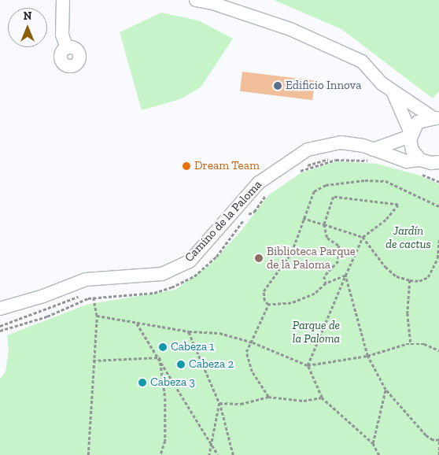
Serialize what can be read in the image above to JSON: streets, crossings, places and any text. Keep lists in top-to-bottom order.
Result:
{
  "streets": {
    "street": ["Camino de la Paloma"]
  },
  "parks": ["Jardín de cactus", "Parque de la Paloma"],
  "places": [
    "Edificio Innova",
    "Dream Team",
    "Biblioteca Parque de la Paloma",
    "Cabeza 1",
    "Cabeza 2",
    "Cabeza 3"
  ],
  "north": "top"
}
